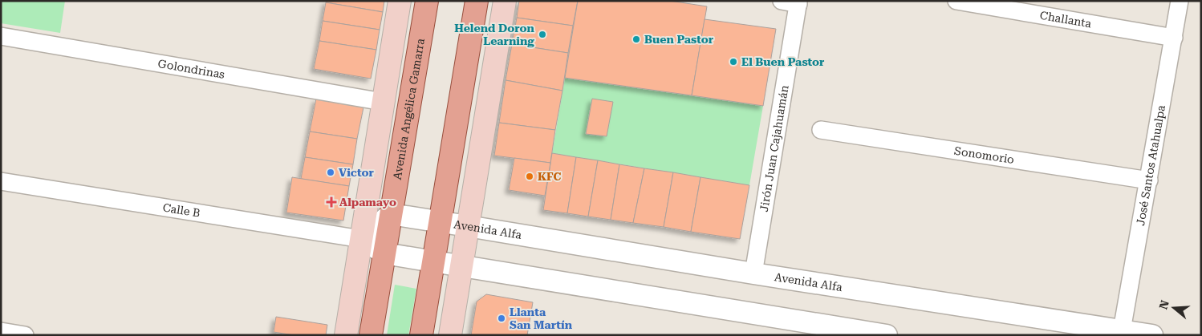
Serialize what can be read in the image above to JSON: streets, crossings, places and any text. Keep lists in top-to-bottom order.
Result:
{
  "streets": {
    "main road": ["Avenida Angélica Gamarra"],
    "street": [
      "Challanta",
      "Golondrinas",
      "Jirón Juan Cajahuamán",
      "Sonomorio",
      "José Santos Atahualpa",
      "Calle B",
      "Avenida Alfa"
    ]
  },
  "crossings": [
    ["Challanta", "José Santos Atahualpa"],
    ["Avenida Angélica Gamarra", "Avenida Alfa"],
    ["Jirón Juan Cajahuamán", "Avenida Alfa"],
    ["Sonomorio", "José Santos Atahualpa"],
    ["José Santos Atahualpa", "Avenida Alfa"]
  ],
  "places": {
    "other": [
      "Helend Doron Learning",
      "Buen Pastor",
      "El Buen Pastor",
      "Victor",
      "KFC",
      "Llanta San Martín"
    ],
    "health": ["Alpamayo"]
  },
  "north": "left"
}
